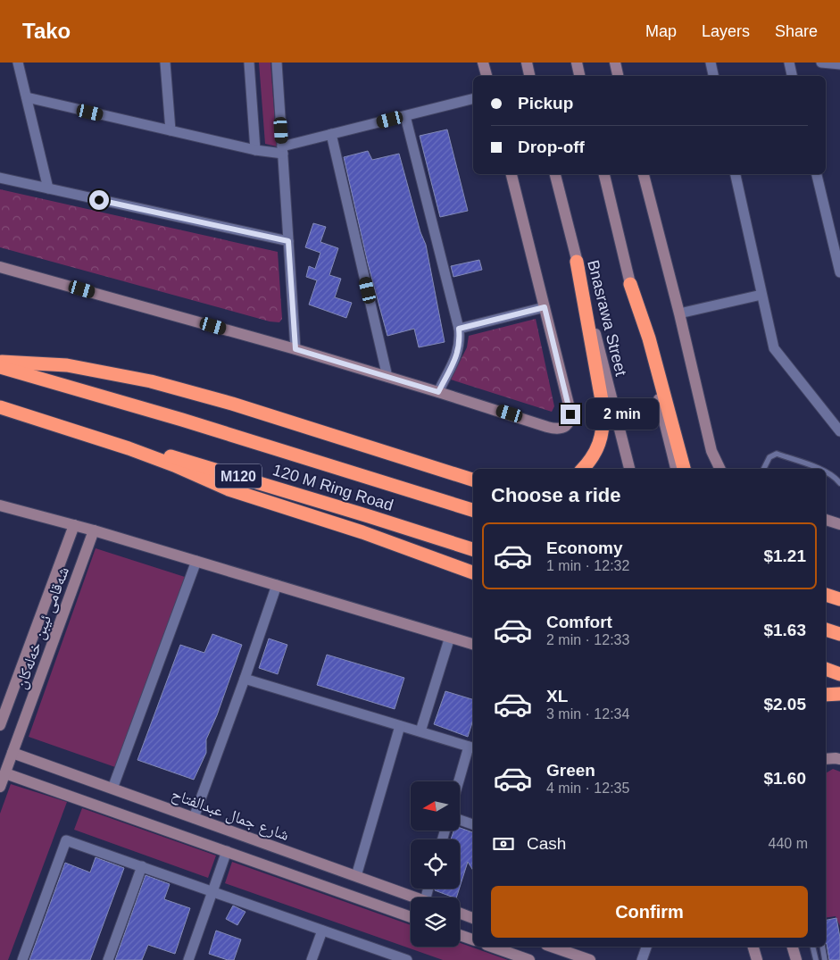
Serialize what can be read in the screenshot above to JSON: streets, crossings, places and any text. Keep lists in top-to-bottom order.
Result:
{
  "streets": {
    "highway": ["M120", "120 M Ring Road"],
    "main road": ["Bnasrawa Street", "شەقامی ئیبن خەلەکان", "شارع جمال عبدالفتاح"]
  },
  "crossings": [
    ["شەقامی ئیبن خەلەکان", "شارع جمال عبدالفتاح"]
  ],
  "north": "left",
  "page": {
    "header": "Tako",
    "nav": ["Map", "Layers", "Share"],
    "banner": ["Pickup", "Drop-off"],
    "bubble": "2 min",
    "heading": "Choose a ride",
    "list": [
      {
        "name": "Economy",
        "note": "1 min · 12:32",
        "value": "$1.21"
      },
      {
        "name": "Comfort",
        "note": "2 min · 12:33",
        "value": "$1.63"
      },
      {
        "name": "XL",
        "note": "3 min · 12:34",
        "value": "$2.05"
      },
      {
        "name": "Green",
        "note": "4 min · 12:35",
        "value": "$1.60"
      }
    ],
    "pay": ["Cash", "440 m"],
    "buttons": "Confirm"
  }
}
